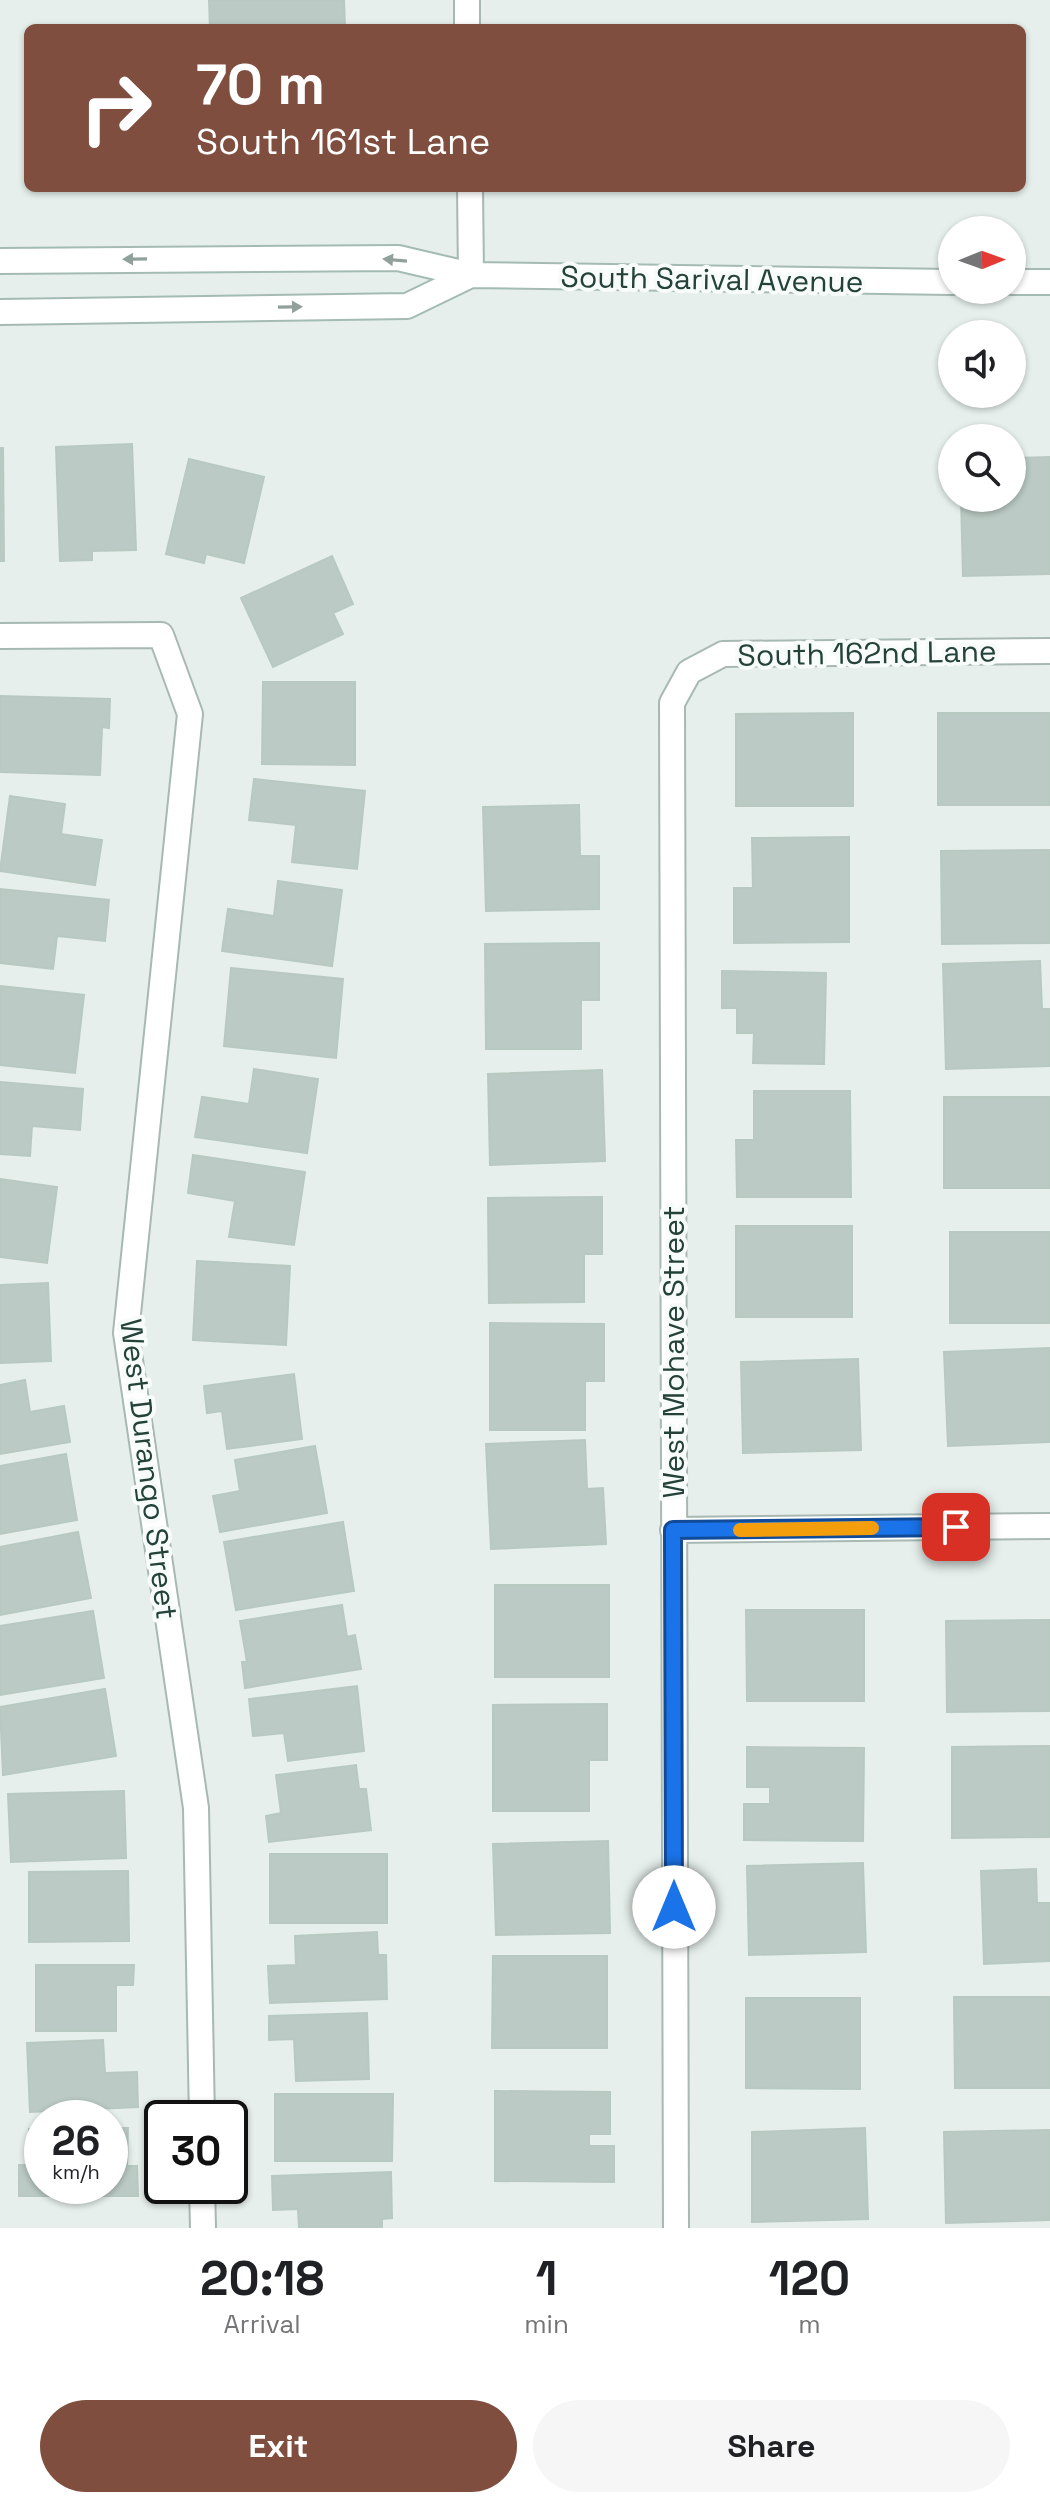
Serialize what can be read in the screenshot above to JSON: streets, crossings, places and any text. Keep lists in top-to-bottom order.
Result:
{
  "streets": {
    "street": [
      "South Sarival Avenue",
      "South 162nd Lane",
      "West Mohave Street",
      "West Durango Street"
    ]
  },
  "crossings": [
    ["South 162nd Lane", "West Mohave Street"]
  ],
  "north": "right",
  "page": {
    "turn": ["70 m", "South 161st Lane"],
    "speed": "26 km/h",
    "limit": "30",
    "eta": [
      "20:18",
      "Arrival",
      "1",
      "min",
      "120",
      "m"
    ],
    "buttons": ["Exit", "Share"]
  }
}
